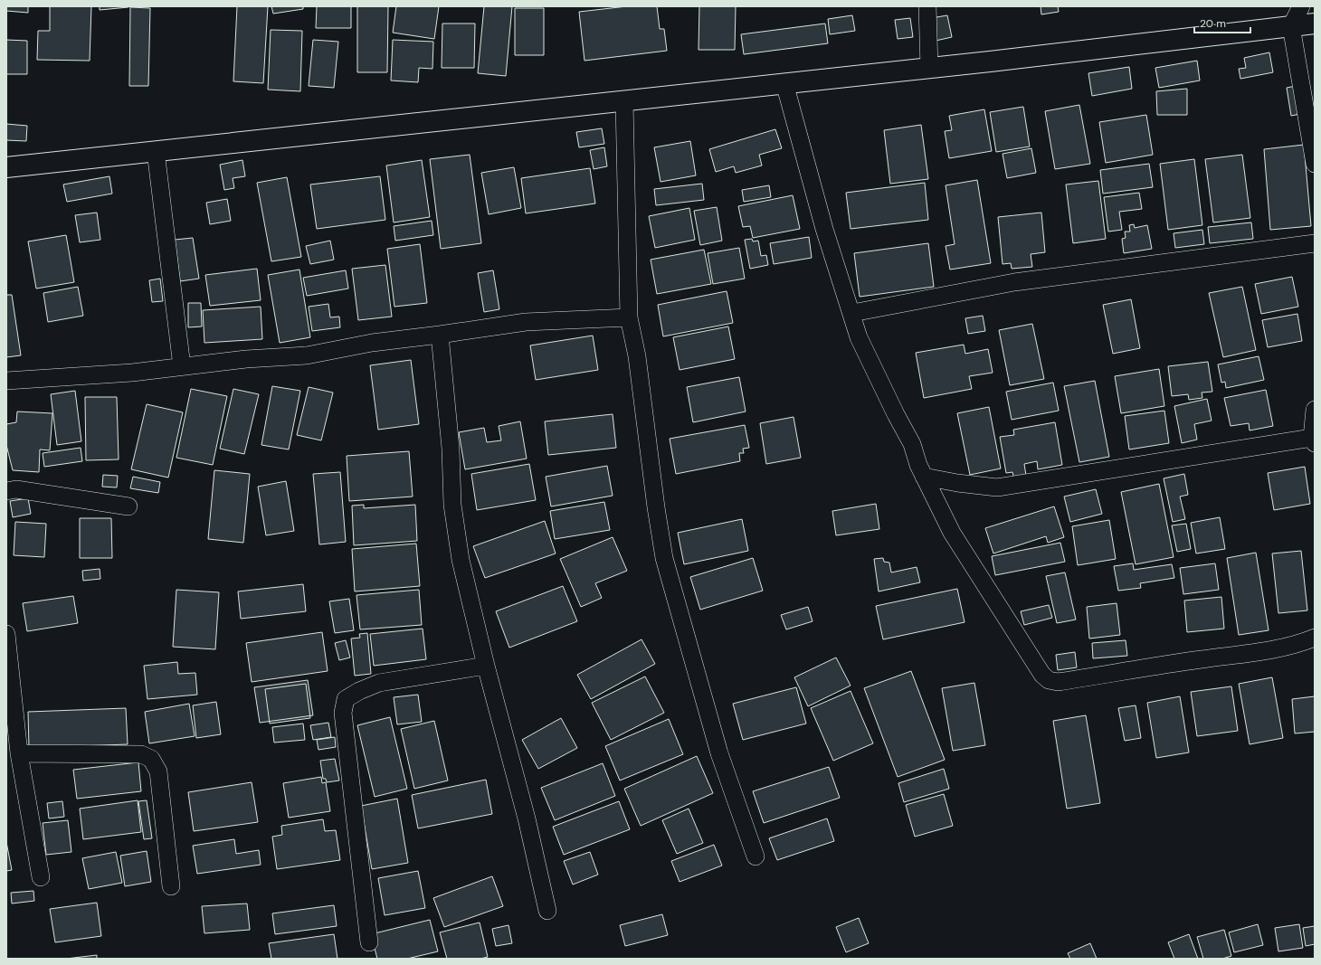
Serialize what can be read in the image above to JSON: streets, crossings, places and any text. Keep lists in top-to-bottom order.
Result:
{
  "scale_bar": "20 m"
}
